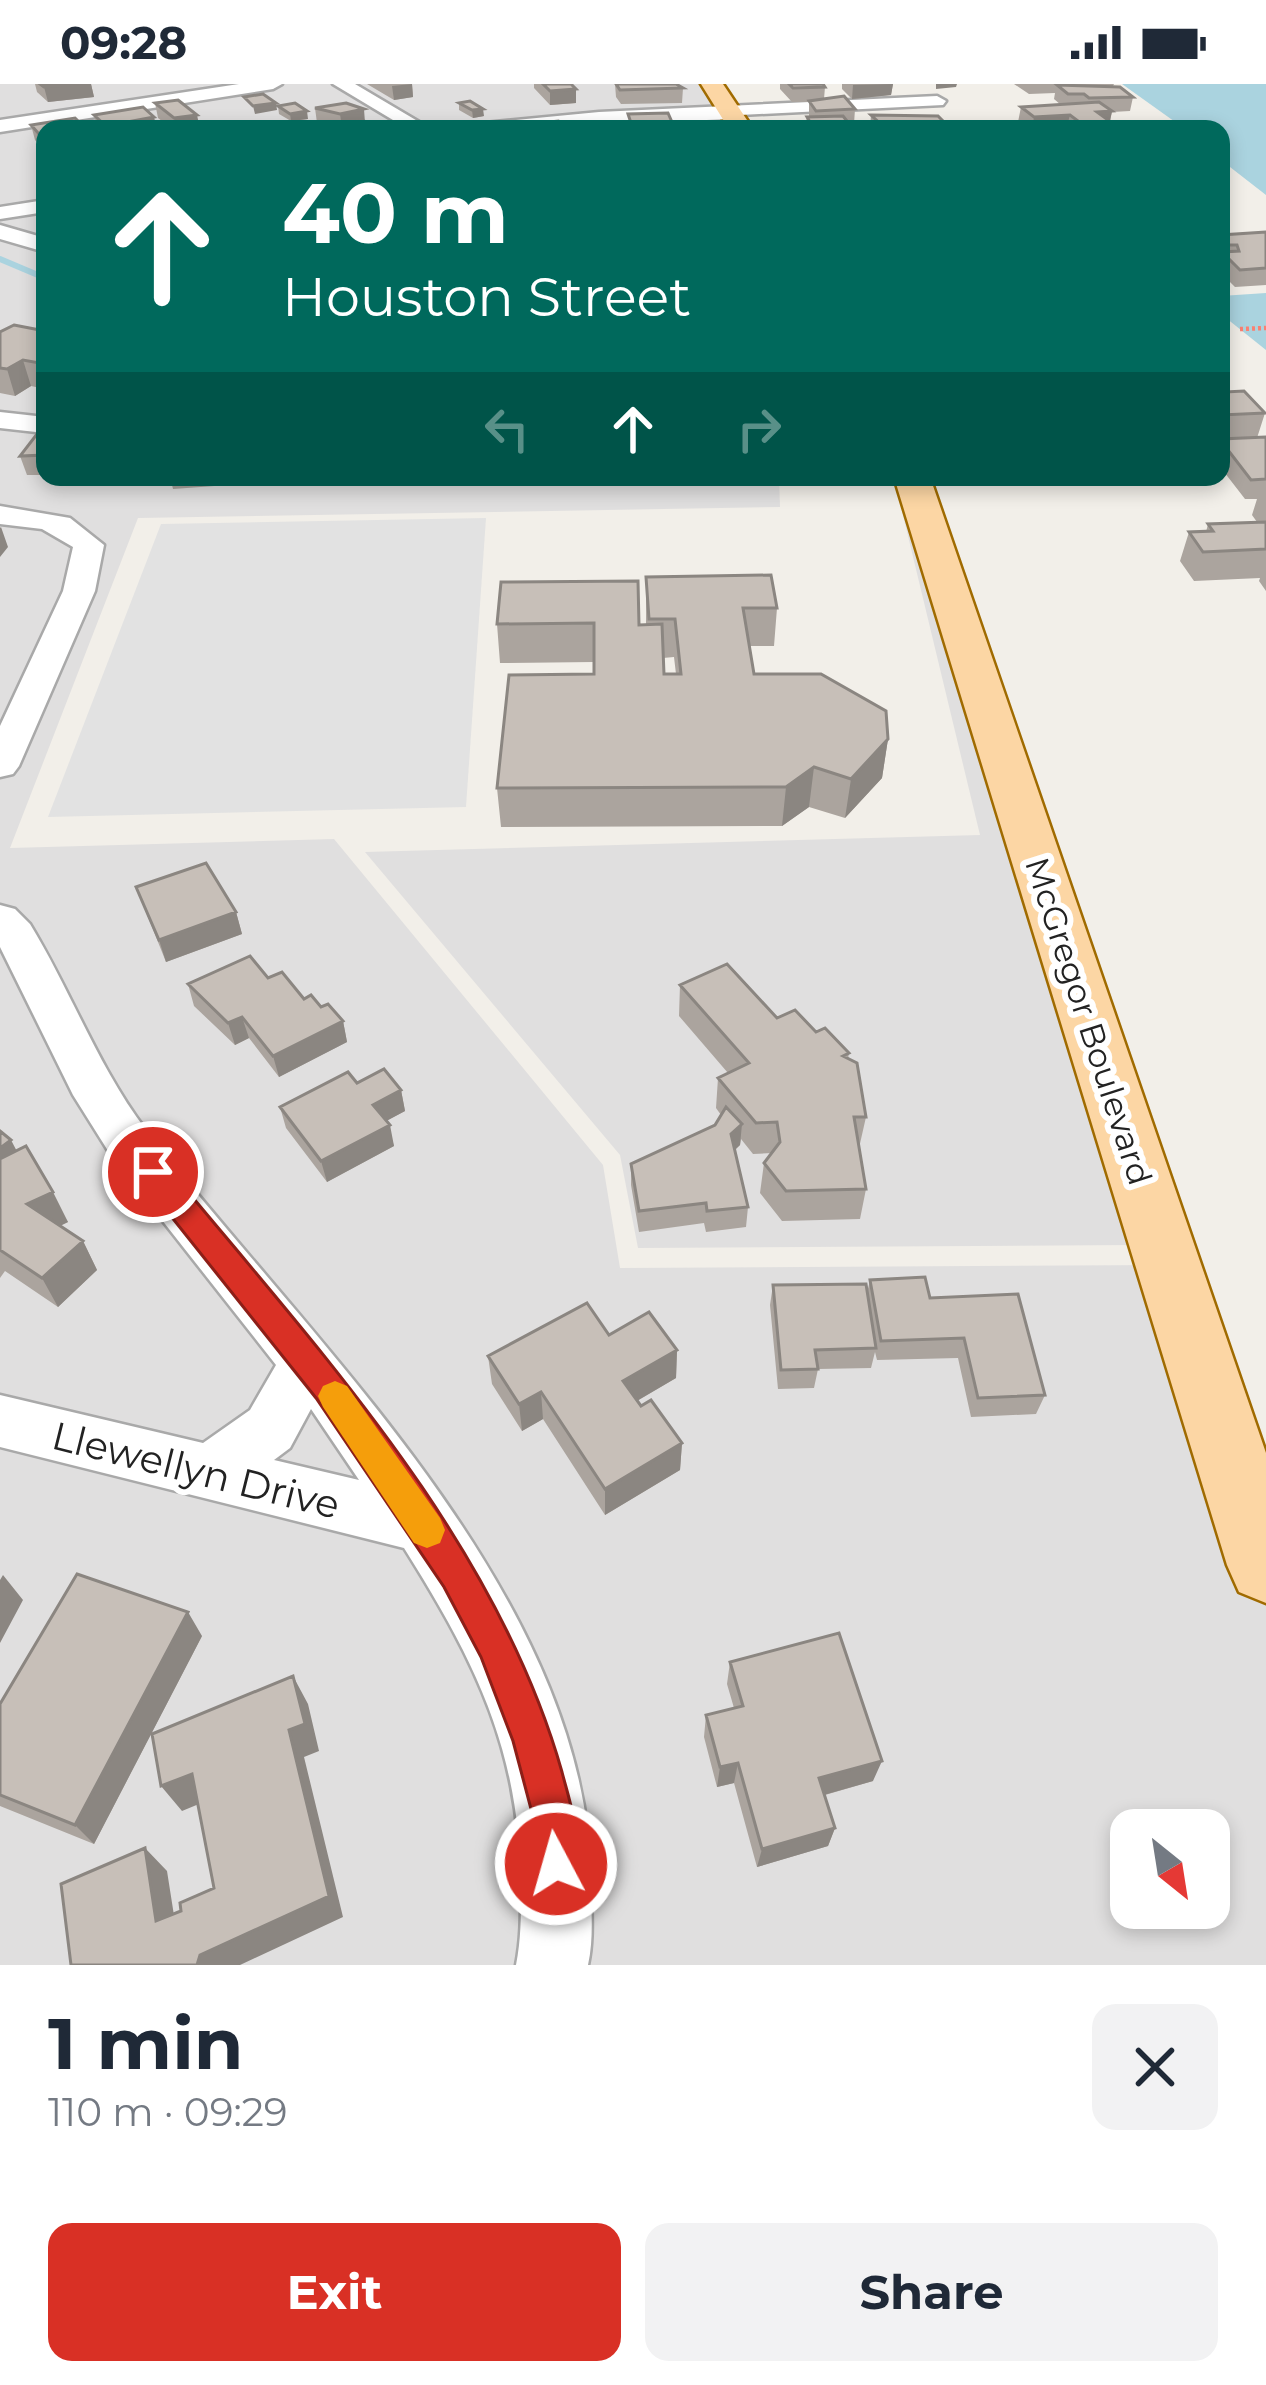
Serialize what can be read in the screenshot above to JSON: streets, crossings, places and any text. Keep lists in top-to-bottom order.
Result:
{
  "streets": {
    "main road": ["McGregor Boulevard"],
    "street": ["Llewellyn Drive"]
  },
  "north": "bottom right",
  "page": {
    "status": "09:28",
    "turn": ["40 m", "Houston Street"],
    "heading": ["1 min", "110 m · 09:29"],
    "buttons": ["Exit", "Share"]
  }
}
